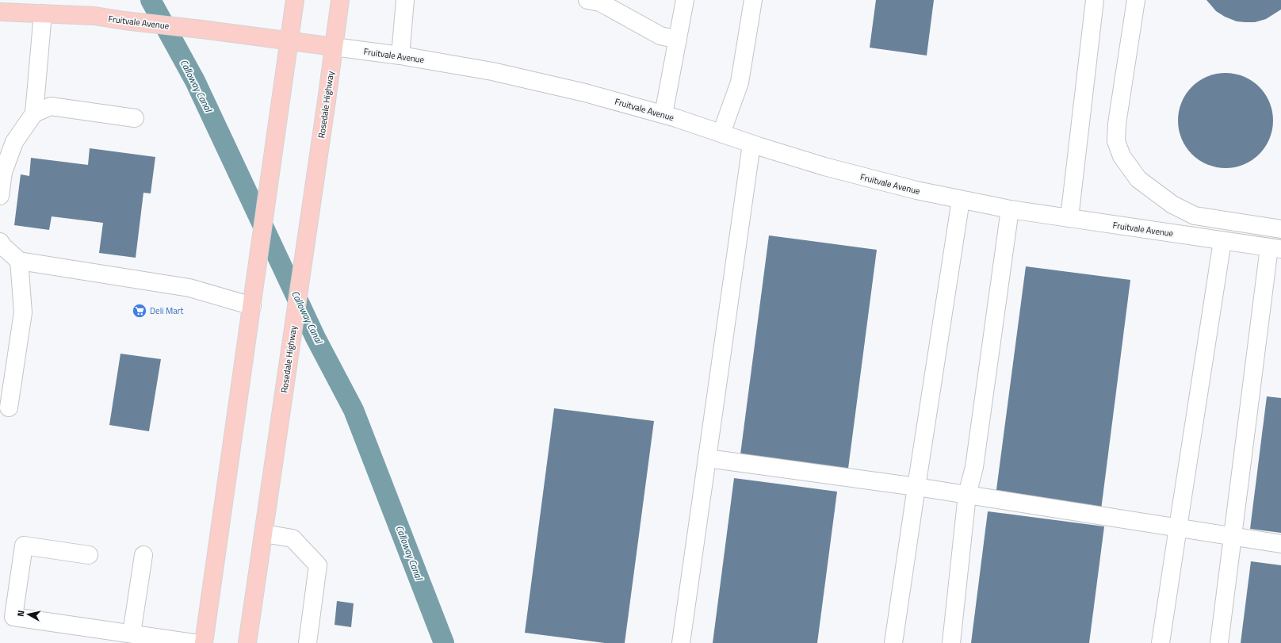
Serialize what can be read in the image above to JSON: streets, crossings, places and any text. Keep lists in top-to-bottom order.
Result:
{
  "streets": {
    "main road": ["Fruitvale Avenue", "Rosedale Highway"]
  },
  "crossings": [
    ["Fruitvale Avenue", "Rosedale Highway"]
  ],
  "water": ["Calloway Canal"],
  "places": {
    "supermarket": ["Deli Mart"]
  },
  "north": "left"
}
